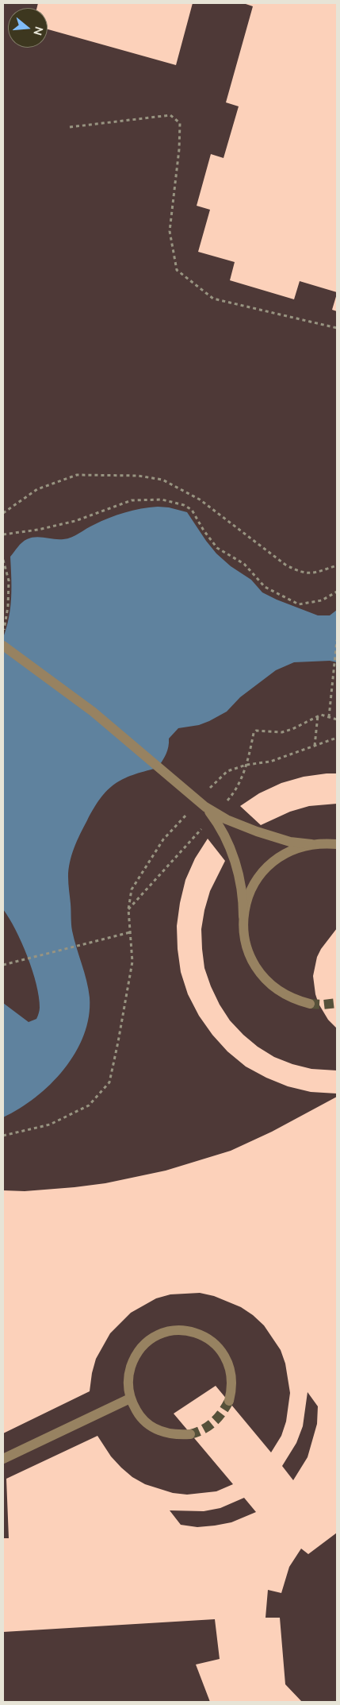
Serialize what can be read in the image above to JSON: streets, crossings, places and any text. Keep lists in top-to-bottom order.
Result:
{
  "north": "right"
}
